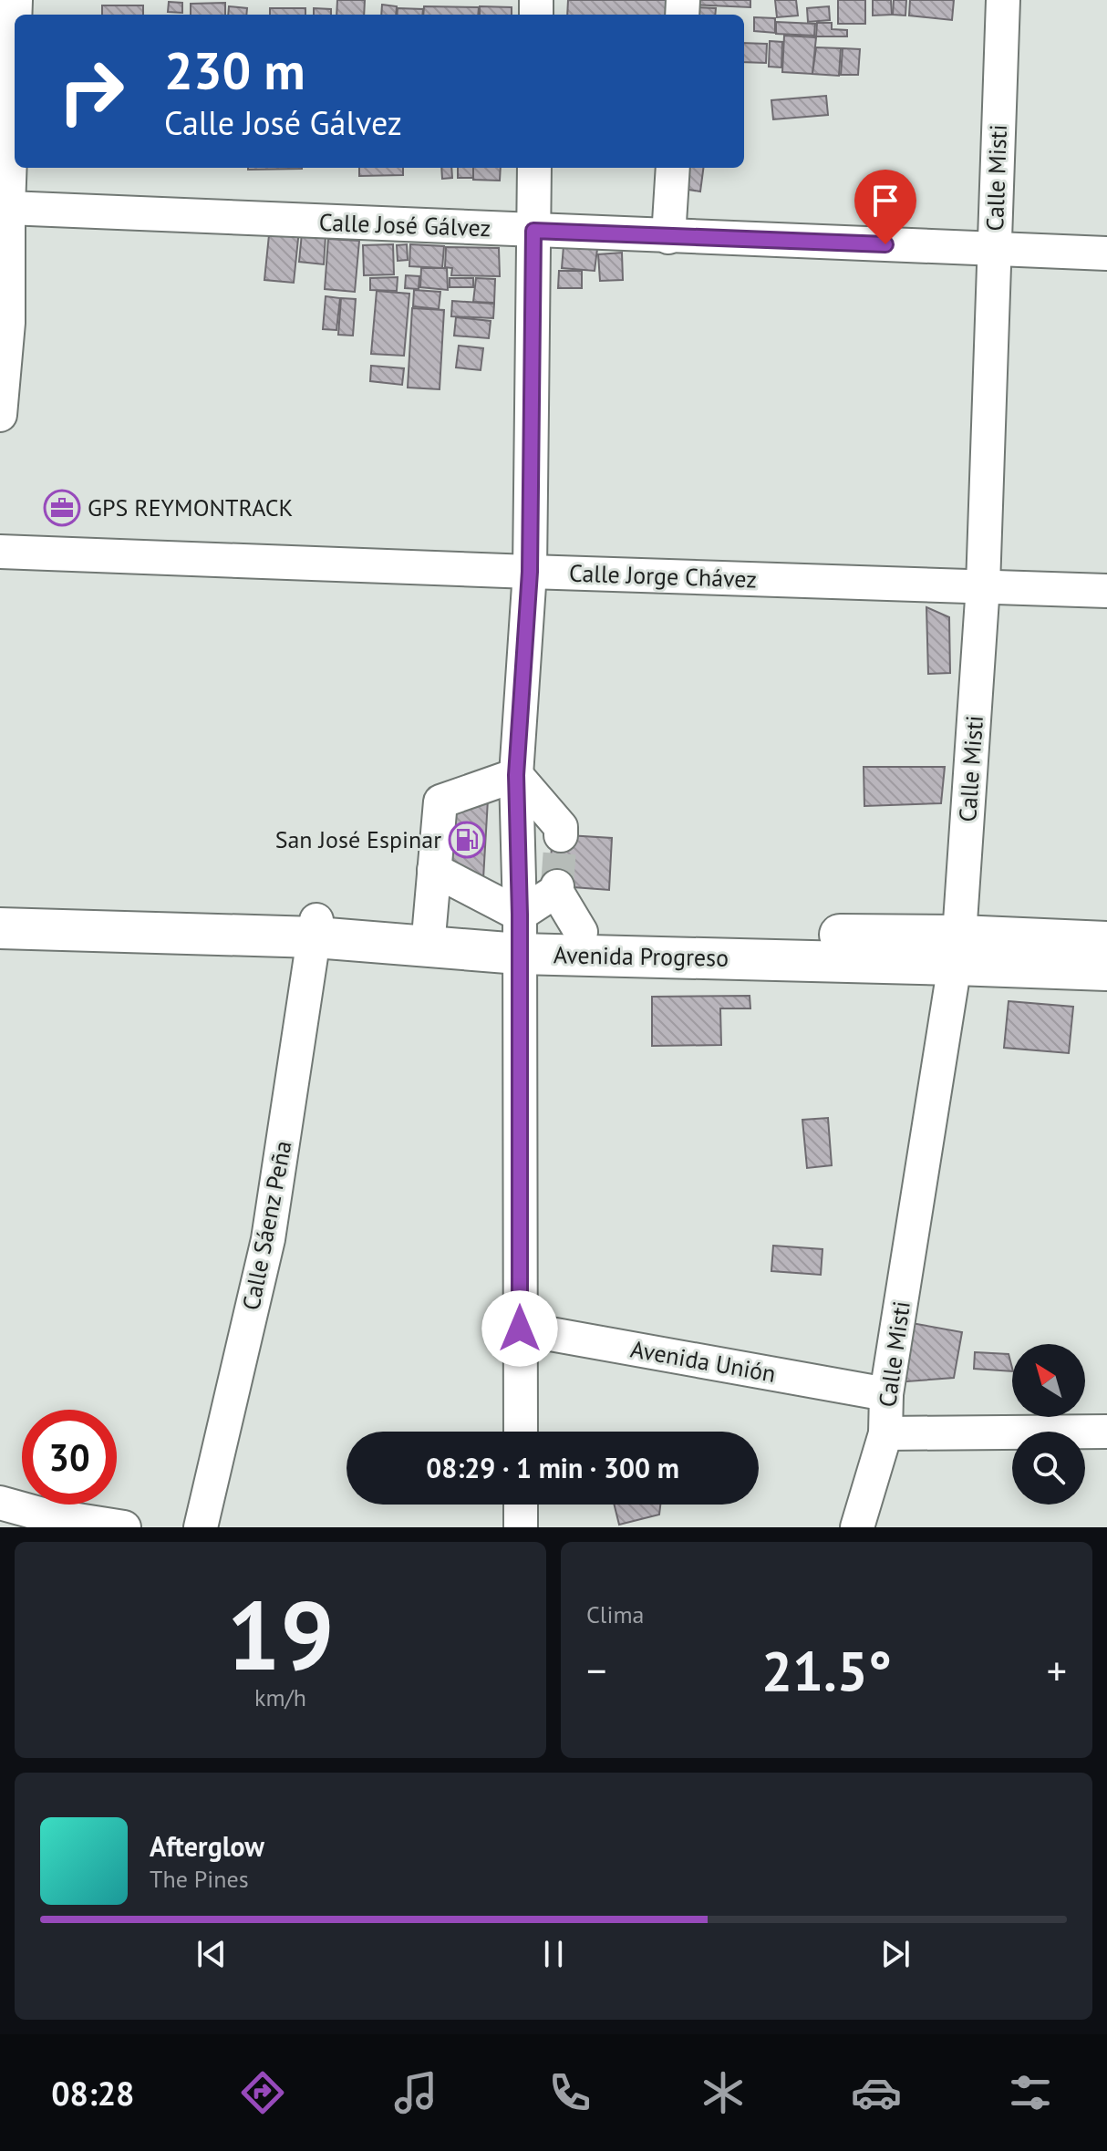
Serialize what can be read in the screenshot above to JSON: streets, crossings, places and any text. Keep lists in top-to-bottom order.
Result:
{
  "streets": {
    "main road": ["Avenida Progreso"],
    "street": [
      "Calle Misti",
      "Calle José Gálvez",
      "Calle Jorge Chávez",
      "Calle Sáenz Peña",
      "Avenida Unión"
    ]
  },
  "crossings": [
    ["Calle Misti", "Calle José Gálvez"],
    ["Calle Misti", "Calle Jorge Chávez"],
    ["Calle Misti", "Avenida Progreso"],
    ["Calle Misti", "Avenida Unión"],
    ["Avenida Progreso", "Calle Sáenz Peña"]
  ],
  "places": {
    "office": ["GPS REYMONTRACK"],
    "fuel station": ["San José Espinar"]
  },
  "north": "top left",
  "page": {
    "turn": ["230 m", "Calle José Gálvez"],
    "limit": "30",
    "trip": "08:29 · 1 min · 300 m",
    "tile": [
      ["19", "km/h"],
      "Clima"
    ],
    "heat": ["−", "21.5°", "+"],
    "song": ["Afterglow", "The Pines"],
    "tabs": "08:28"
  }
}
